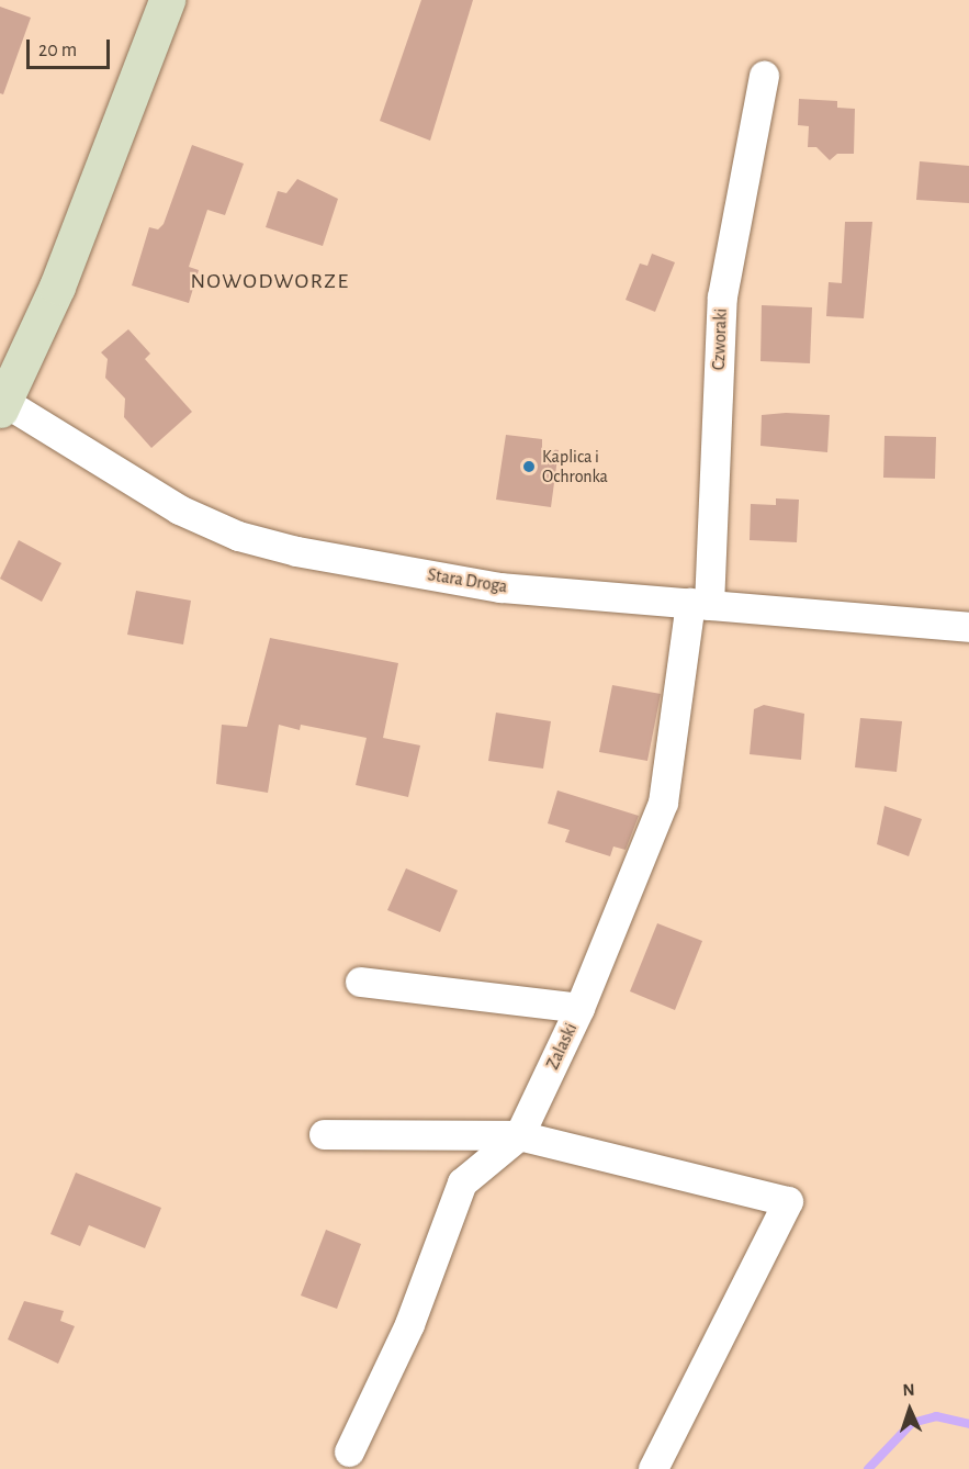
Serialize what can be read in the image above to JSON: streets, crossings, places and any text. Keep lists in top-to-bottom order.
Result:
{
  "streets": {
    "street": ["Czworaki", "Stara Droga", "Zalaski"]
  },
  "crossings": [
    ["Czworaki", "Stara Droga"],
    ["Czworaki", "Zalaski"],
    ["Stara Droga", "Zalaski"]
  ],
  "districts": ["NOWODWORZE"],
  "places": ["Kaplica i Ochronka"],
  "scale_bar": "20 m",
  "north": "top"
}
